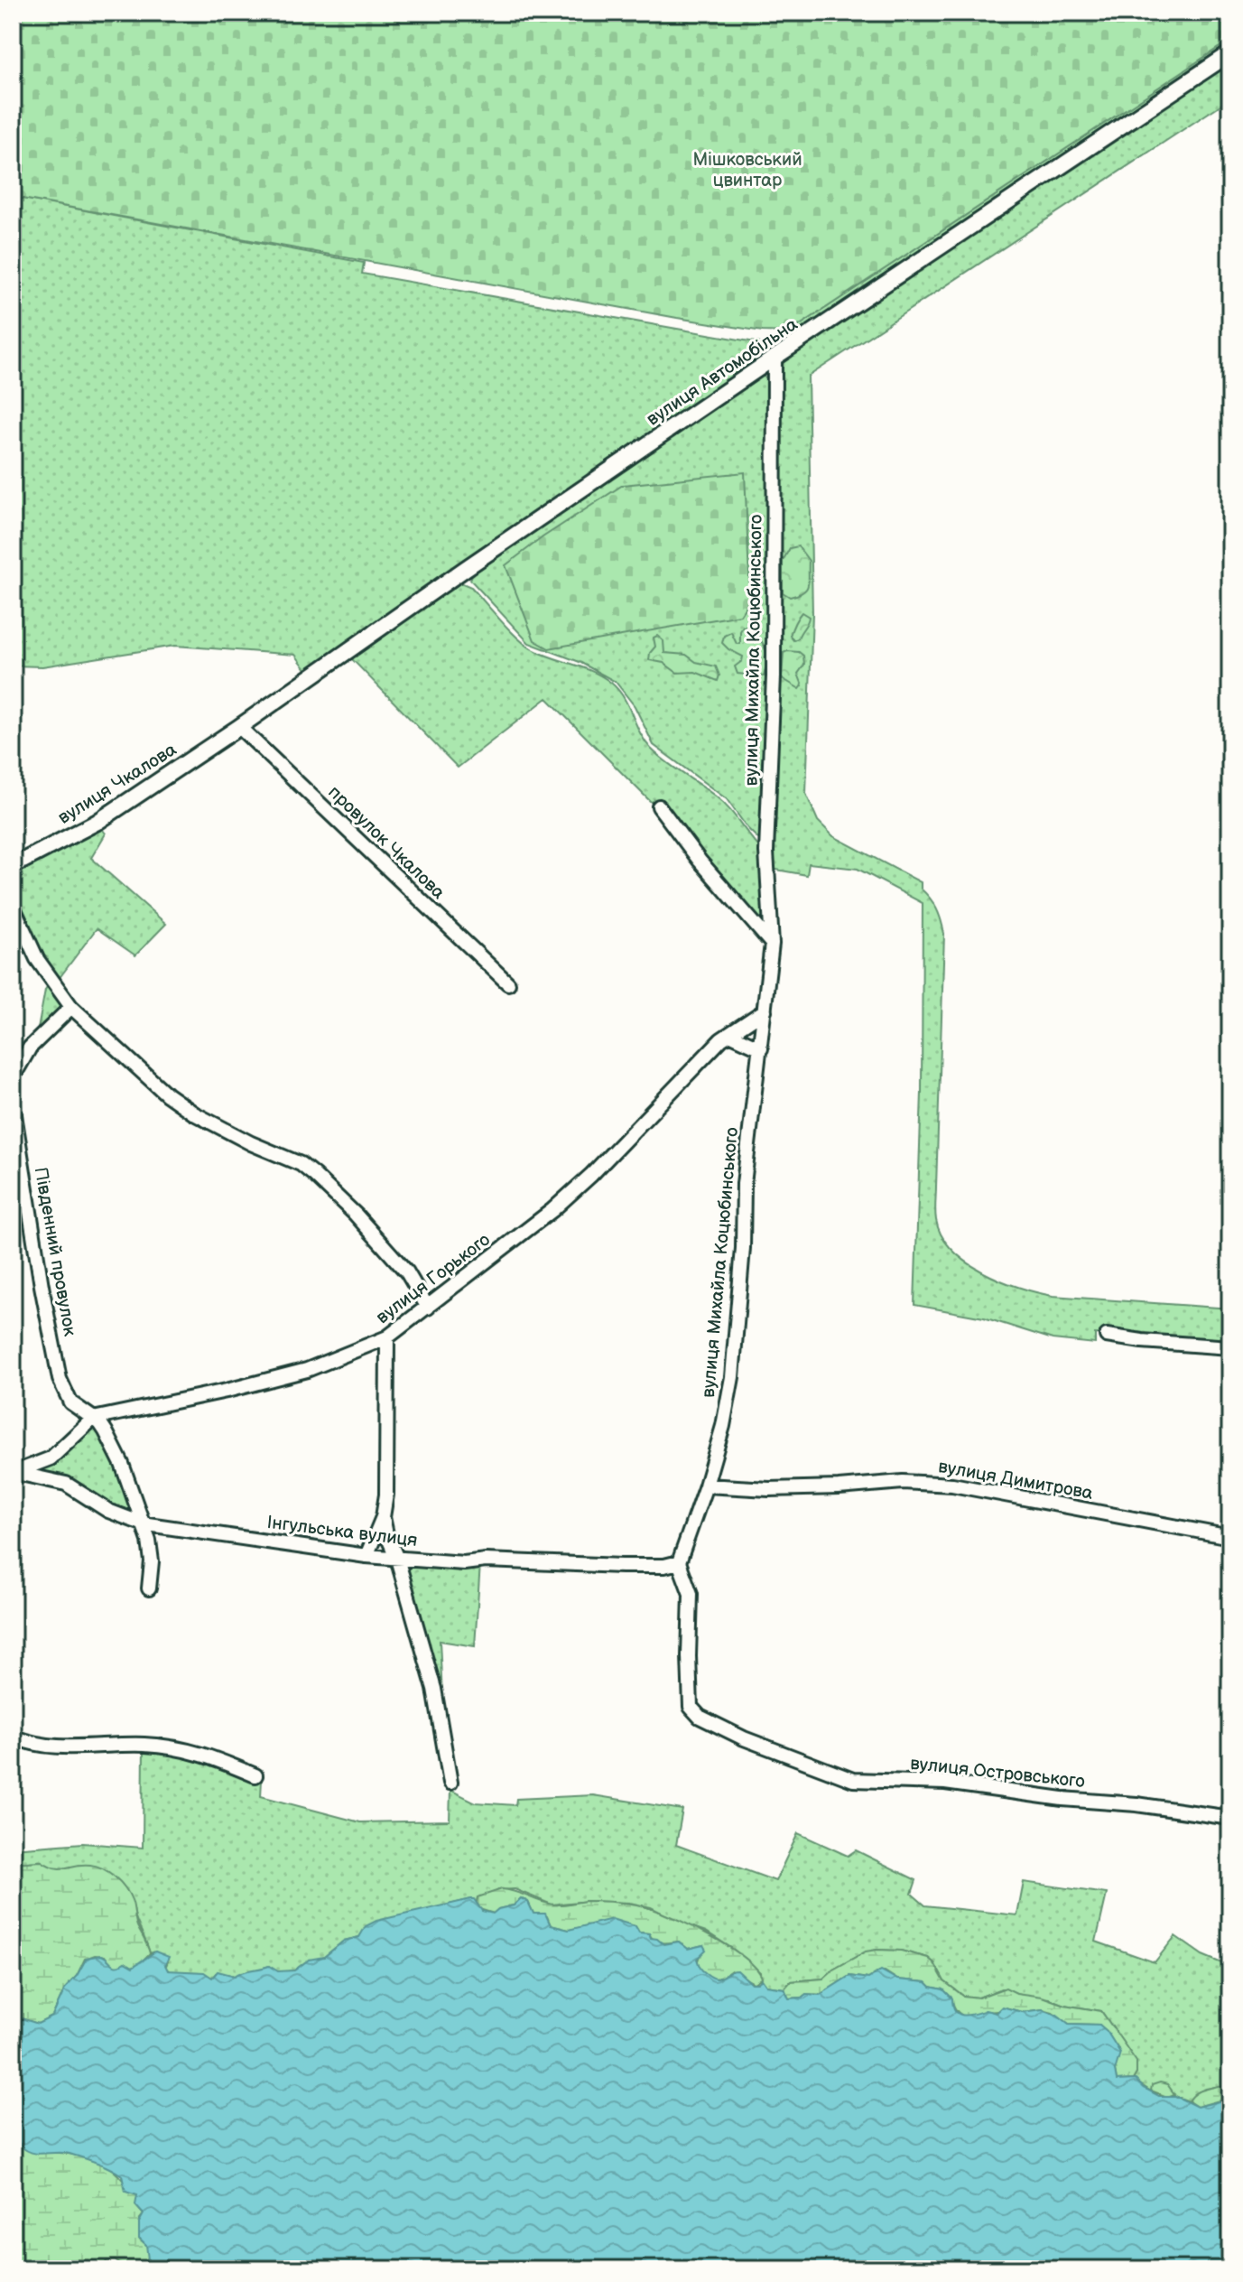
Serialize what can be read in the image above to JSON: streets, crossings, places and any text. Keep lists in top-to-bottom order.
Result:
{
  "streets": {
    "street": [
      "вулиця Автомобільна",
      "вулиця Михайла Коцюбинського",
      "вулиця Чкалова",
      "провулок Чкалова",
      "Південний провулок",
      "вулиця Горького",
      "вулиця Димитрова",
      "Інгульська вулиця",
      "вулиця Островського"
    ]
  },
  "crossings": [
    ["вулиця Автомобільна", "вулиця Михайла Коцюбинського"],
    ["вулиця Автомобільна", "вулиця Чкалова"],
    ["вулиця Автомобільна", "провулок Чкалова"],
    ["вулиця Михайла Коцюбинського", "вулиця Горького"],
    ["вулиця Михайла Коцюбинського", "вулиця Димитрова"],
    ["вулиця Михайла Коцюбинського", "Інгульська вулиця"],
    ["вулиця Михайла Коцюбинського", "вулиця Островського"],
    ["вулиця Чкалова", "провулок Чкалова"],
    ["Інгульська вулиця", "вулиця Островського"]
  ],
  "parks": ["Мішковський цвинтар"]
}
